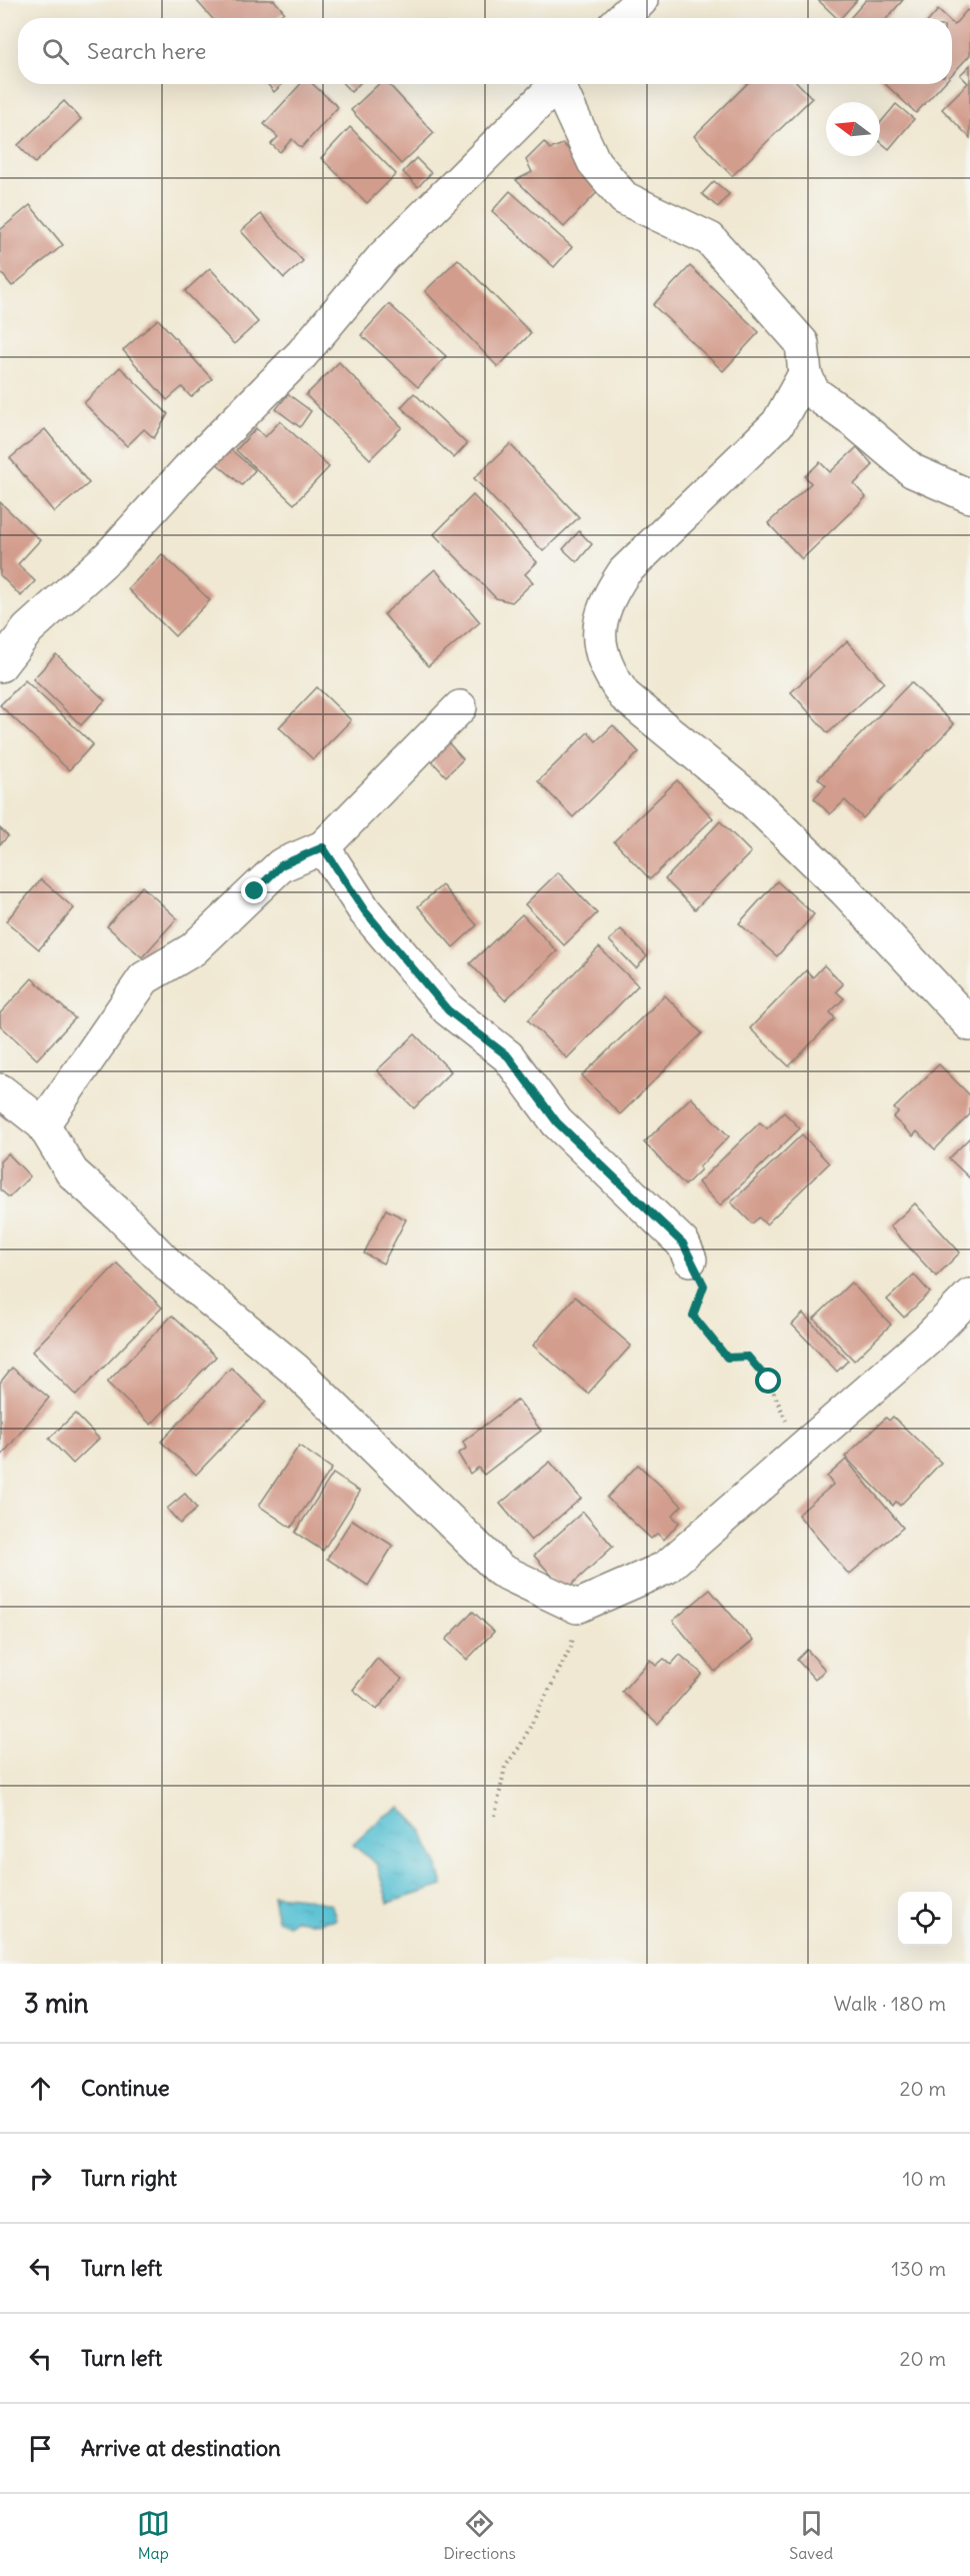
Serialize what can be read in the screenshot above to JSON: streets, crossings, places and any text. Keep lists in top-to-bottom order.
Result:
{
  "north": "left",
  "page": {
    "search": "Search here",
    "heading": ["3 min", "Walk · 180 m"],
    "list": [
      ["Continue", "20 m"],
      ["Turn right", "10 m"],
      ["Turn left", "130 m"],
      ["Turn left", "20 m"],
      "Arrive at destination"
    ],
    "nav": ["Map", "Directions", "Saved"]
  }
}
